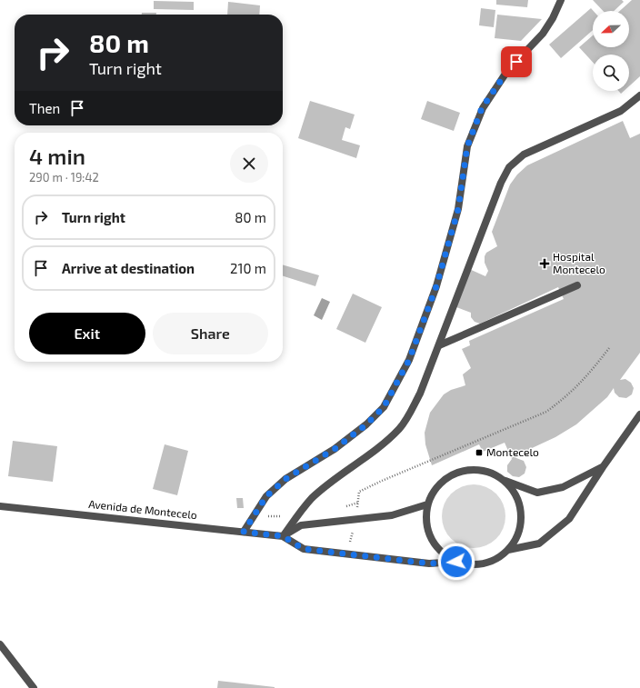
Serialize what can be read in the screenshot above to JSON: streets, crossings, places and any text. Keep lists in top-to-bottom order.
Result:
{
  "streets": {
    "street": ["Avenida de Montecelo"]
  },
  "places": {
    "health": ["Hospital Montecelo"],
    "transit": ["Montecelo"]
  },
  "north": "left",
  "page": {
    "turn": ["80 m", "Turn right"],
    "then": "Then",
    "heading": ["4 min", "290 m · 19:42"],
    "list": [
      {
        "name": "Turn right",
        "value": "80 m"
      },
      {
        "name": "Arrive at destination",
        "value": "210 m"
      }
    ],
    "buttons": ["Exit", "Share"]
  }
}
